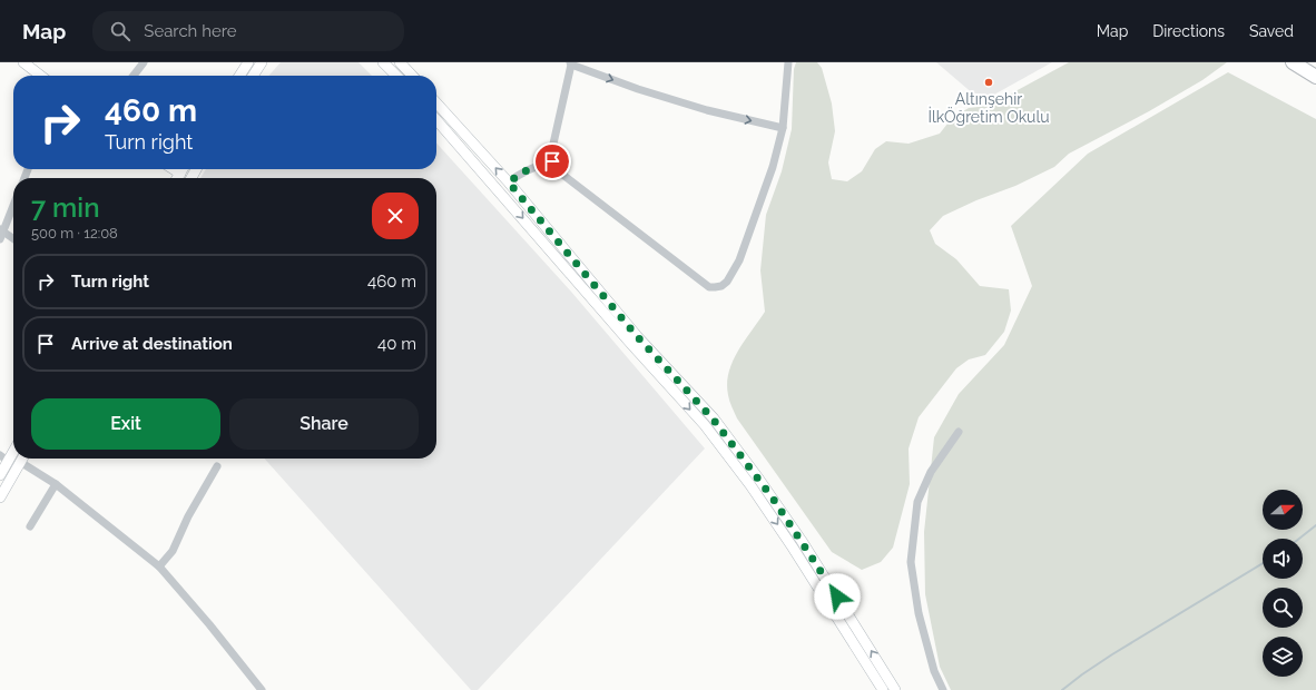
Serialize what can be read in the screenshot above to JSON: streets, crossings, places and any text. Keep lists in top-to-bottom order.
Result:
{
  "places": ["Altınşehir İlkÖğretim Okulu"],
  "north": "right",
  "page": {
    "header": "Map",
    "search": "Search here",
    "nav": ["Map", "Directions", "Saved"],
    "turn": ["460 m", "Turn right"],
    "heading": ["7 min", "500 m · 12:08"],
    "list": [
      {
        "name": "Turn right",
        "value": "460 m"
      },
      {
        "name": "Arrive at destination",
        "value": "40 m"
      }
    ],
    "buttons": ["Exit", "Share"]
  }
}
